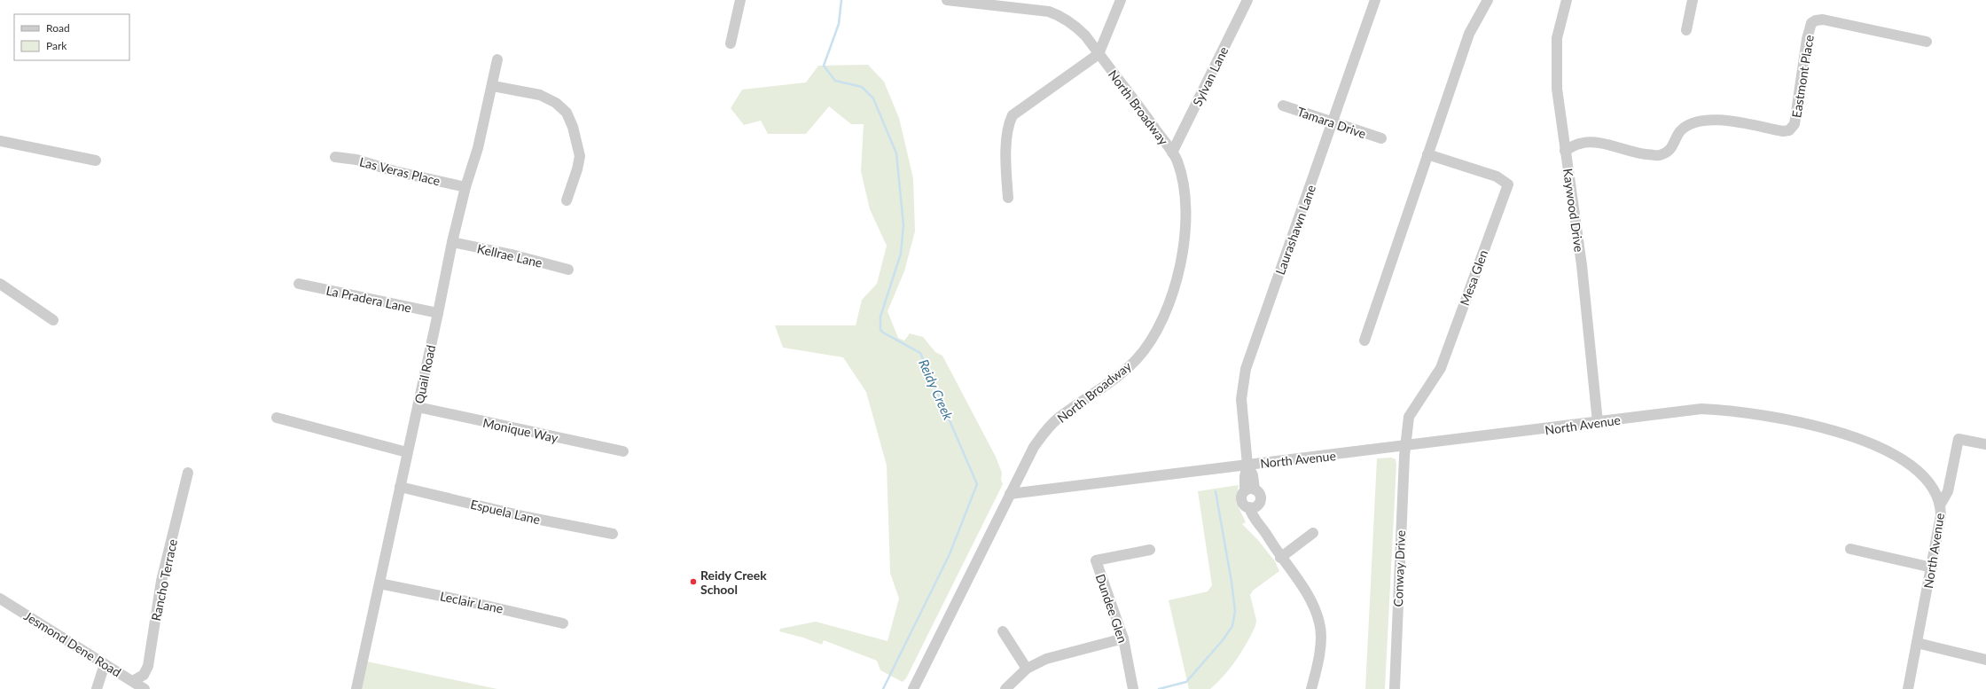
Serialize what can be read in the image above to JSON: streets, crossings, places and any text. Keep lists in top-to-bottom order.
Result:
{
  "streets": {
    "street": [
      "Sylvan Lane",
      "Eastmont Place",
      "North Broadway",
      "Tamara Drive",
      "Las Veras Place",
      "Kaywood Drive",
      "Laurashawn Lane",
      "Kellrae Lane",
      "Mesa Glen",
      "La Pradera Lane",
      "Quail Road",
      "North Avenue",
      "Monique Way",
      "Espuela Lane",
      "Conway Drive",
      "Rancho Terrace",
      "Leclair Lane",
      "Dundee Glen",
      "Jesmond Dene Road"
    ]
  },
  "crossings": [
    ["Sylvan Lane", "North Broadway"],
    ["Eastmont Place", "Kaywood Drive"],
    ["North Broadway", "North Avenue"],
    ["Tamara Drive", "Laurashawn Lane"],
    ["Las Veras Place", "Quail Road"],
    ["Kaywood Drive", "North Avenue"],
    ["Laurashawn Lane", "North Avenue"],
    ["Kellrae Lane", "Quail Road"],
    ["Mesa Glen", "North Avenue"],
    ["Mesa Glen", "Conway Drive"],
    ["La Pradera Lane", "Quail Road"],
    ["Quail Road", "Monique Way"],
    ["Quail Road", "Espuela Lane"],
    ["Quail Road", "Leclair Lane"],
    ["North Avenue", "Conway Drive"],
    ["Rancho Terrace", "Jesmond Dene Road"]
  ],
  "water": ["Reidy Creek"],
  "places": ["Reidy Creek School"],
  "legend": ["Road", "Park"]
}
